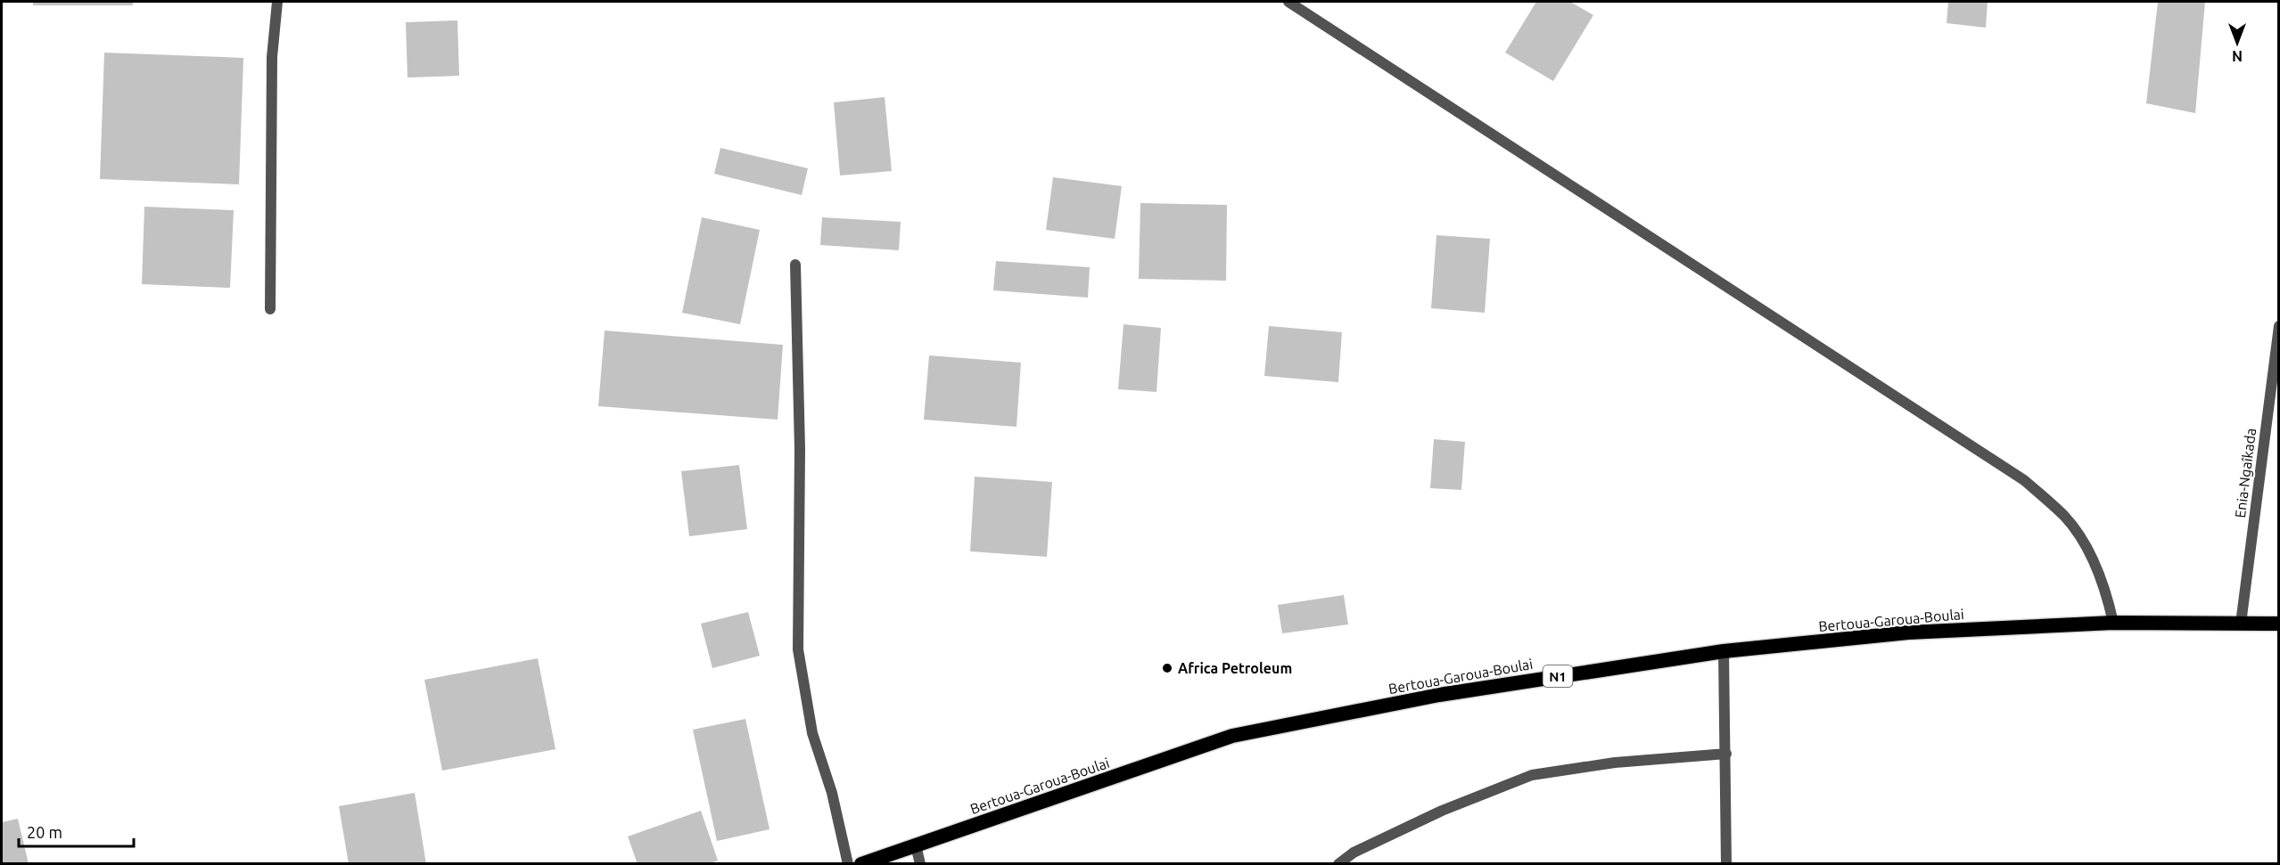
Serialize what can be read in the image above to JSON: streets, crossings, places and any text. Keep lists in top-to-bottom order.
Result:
{
  "streets": {
    "highway": ["Bertoua-Garoua-Boulai", "N1"],
    "street": ["Enia-Ngaîkada"]
  },
  "crossings": [
    ["Enia-Ngaîkada", "Bertoua-Garoua-Boulai"]
  ],
  "places": ["Africa Petroleum"],
  "scale_bar": "20 m",
  "north": "bottom"
}
